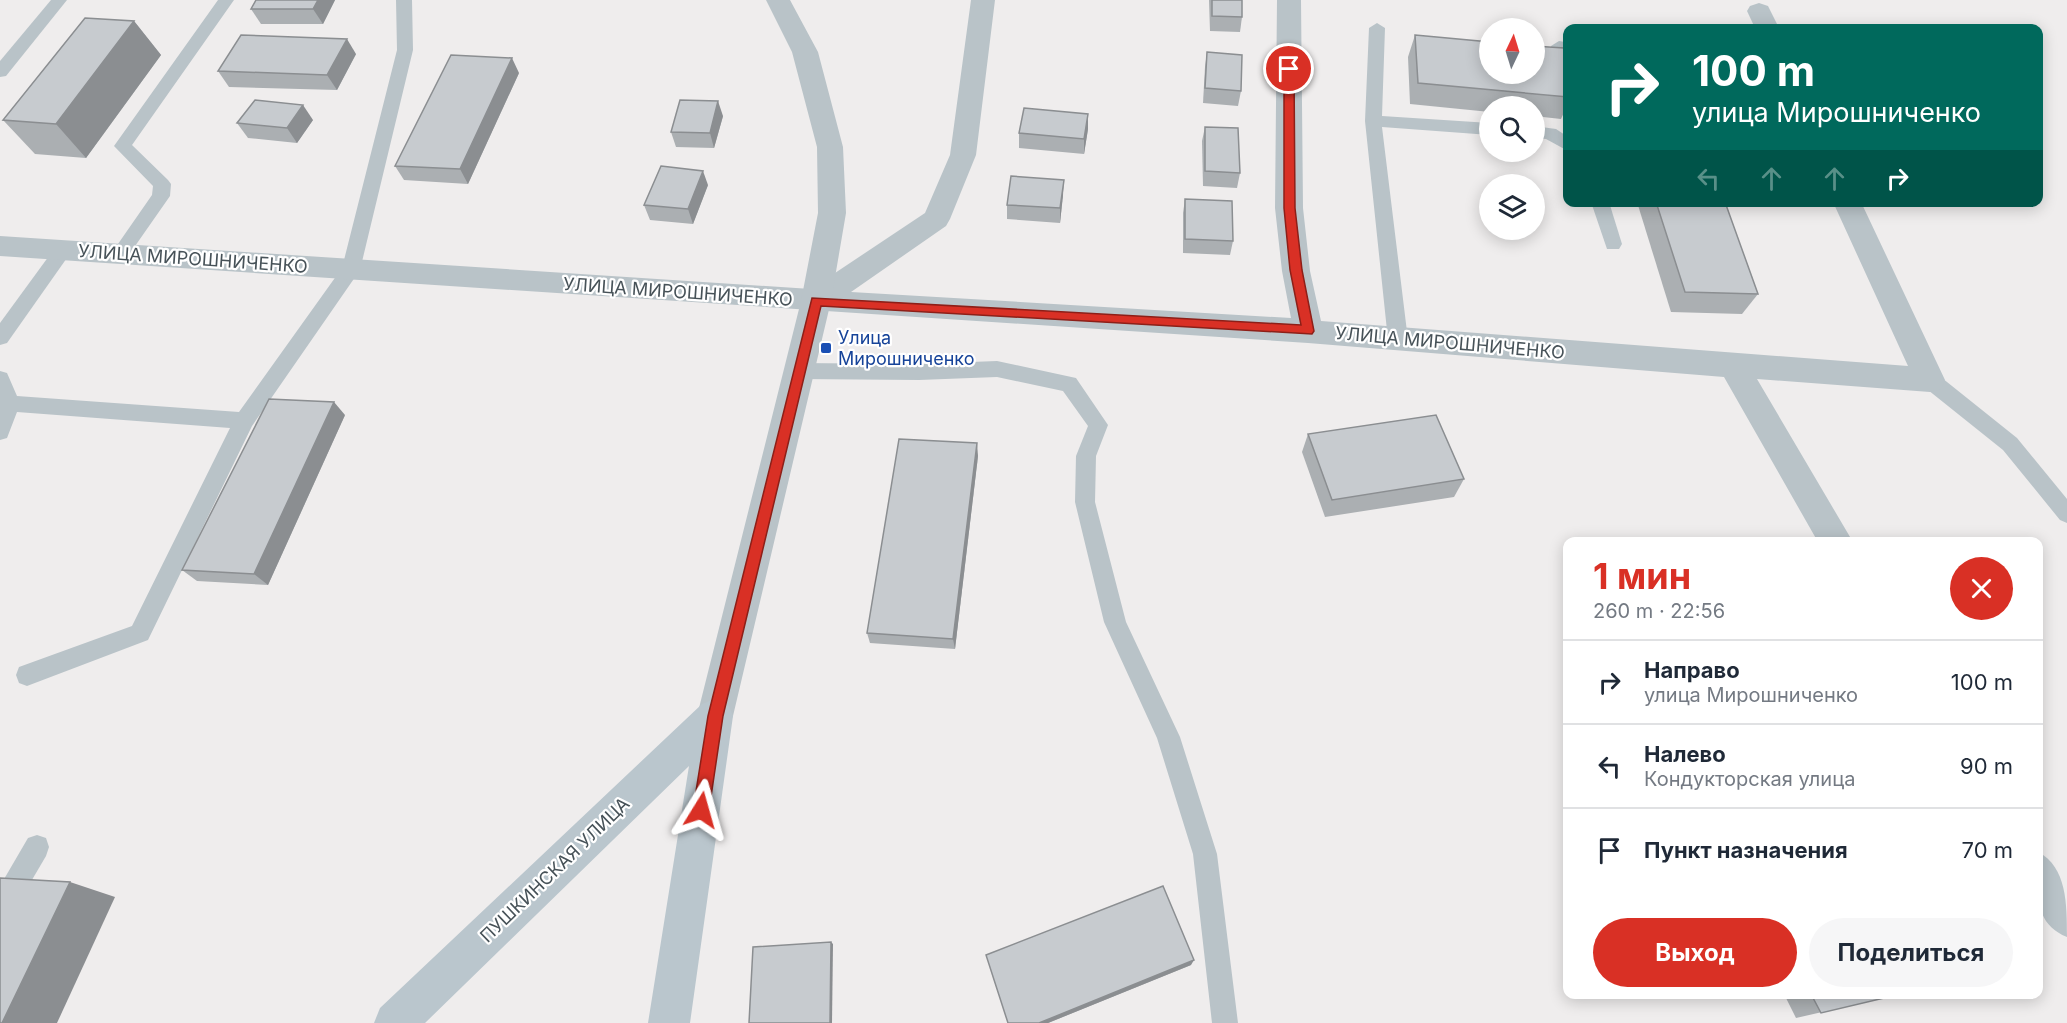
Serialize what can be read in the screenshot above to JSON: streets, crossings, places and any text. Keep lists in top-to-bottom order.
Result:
{
  "streets": {
    "main road": ["ПУШКИНСКАЯ УЛИЦА"],
    "street": ["УЛИЦА МИРОШНИЧЕНКО"]
  },
  "places": {
    "transit": ["Улица Мирошниченко"]
  },
  "north": "top",
  "page": {
    "turn": ["100 m", "улица Мирошниченко"],
    "heading": ["1 мин", "260 m · 22:56"],
    "list": [
      {
        "name": "Направо",
        "note": "улица Мирошниченко",
        "value": "100 m"
      },
      {
        "name": "Налево",
        "note": "Кондукторская улица",
        "value": "90 m"
      },
      {
        "name": "Пункт назначения",
        "value": "70 m"
      }
    ],
    "buttons": ["Выход", "Поделиться"]
  }
}
